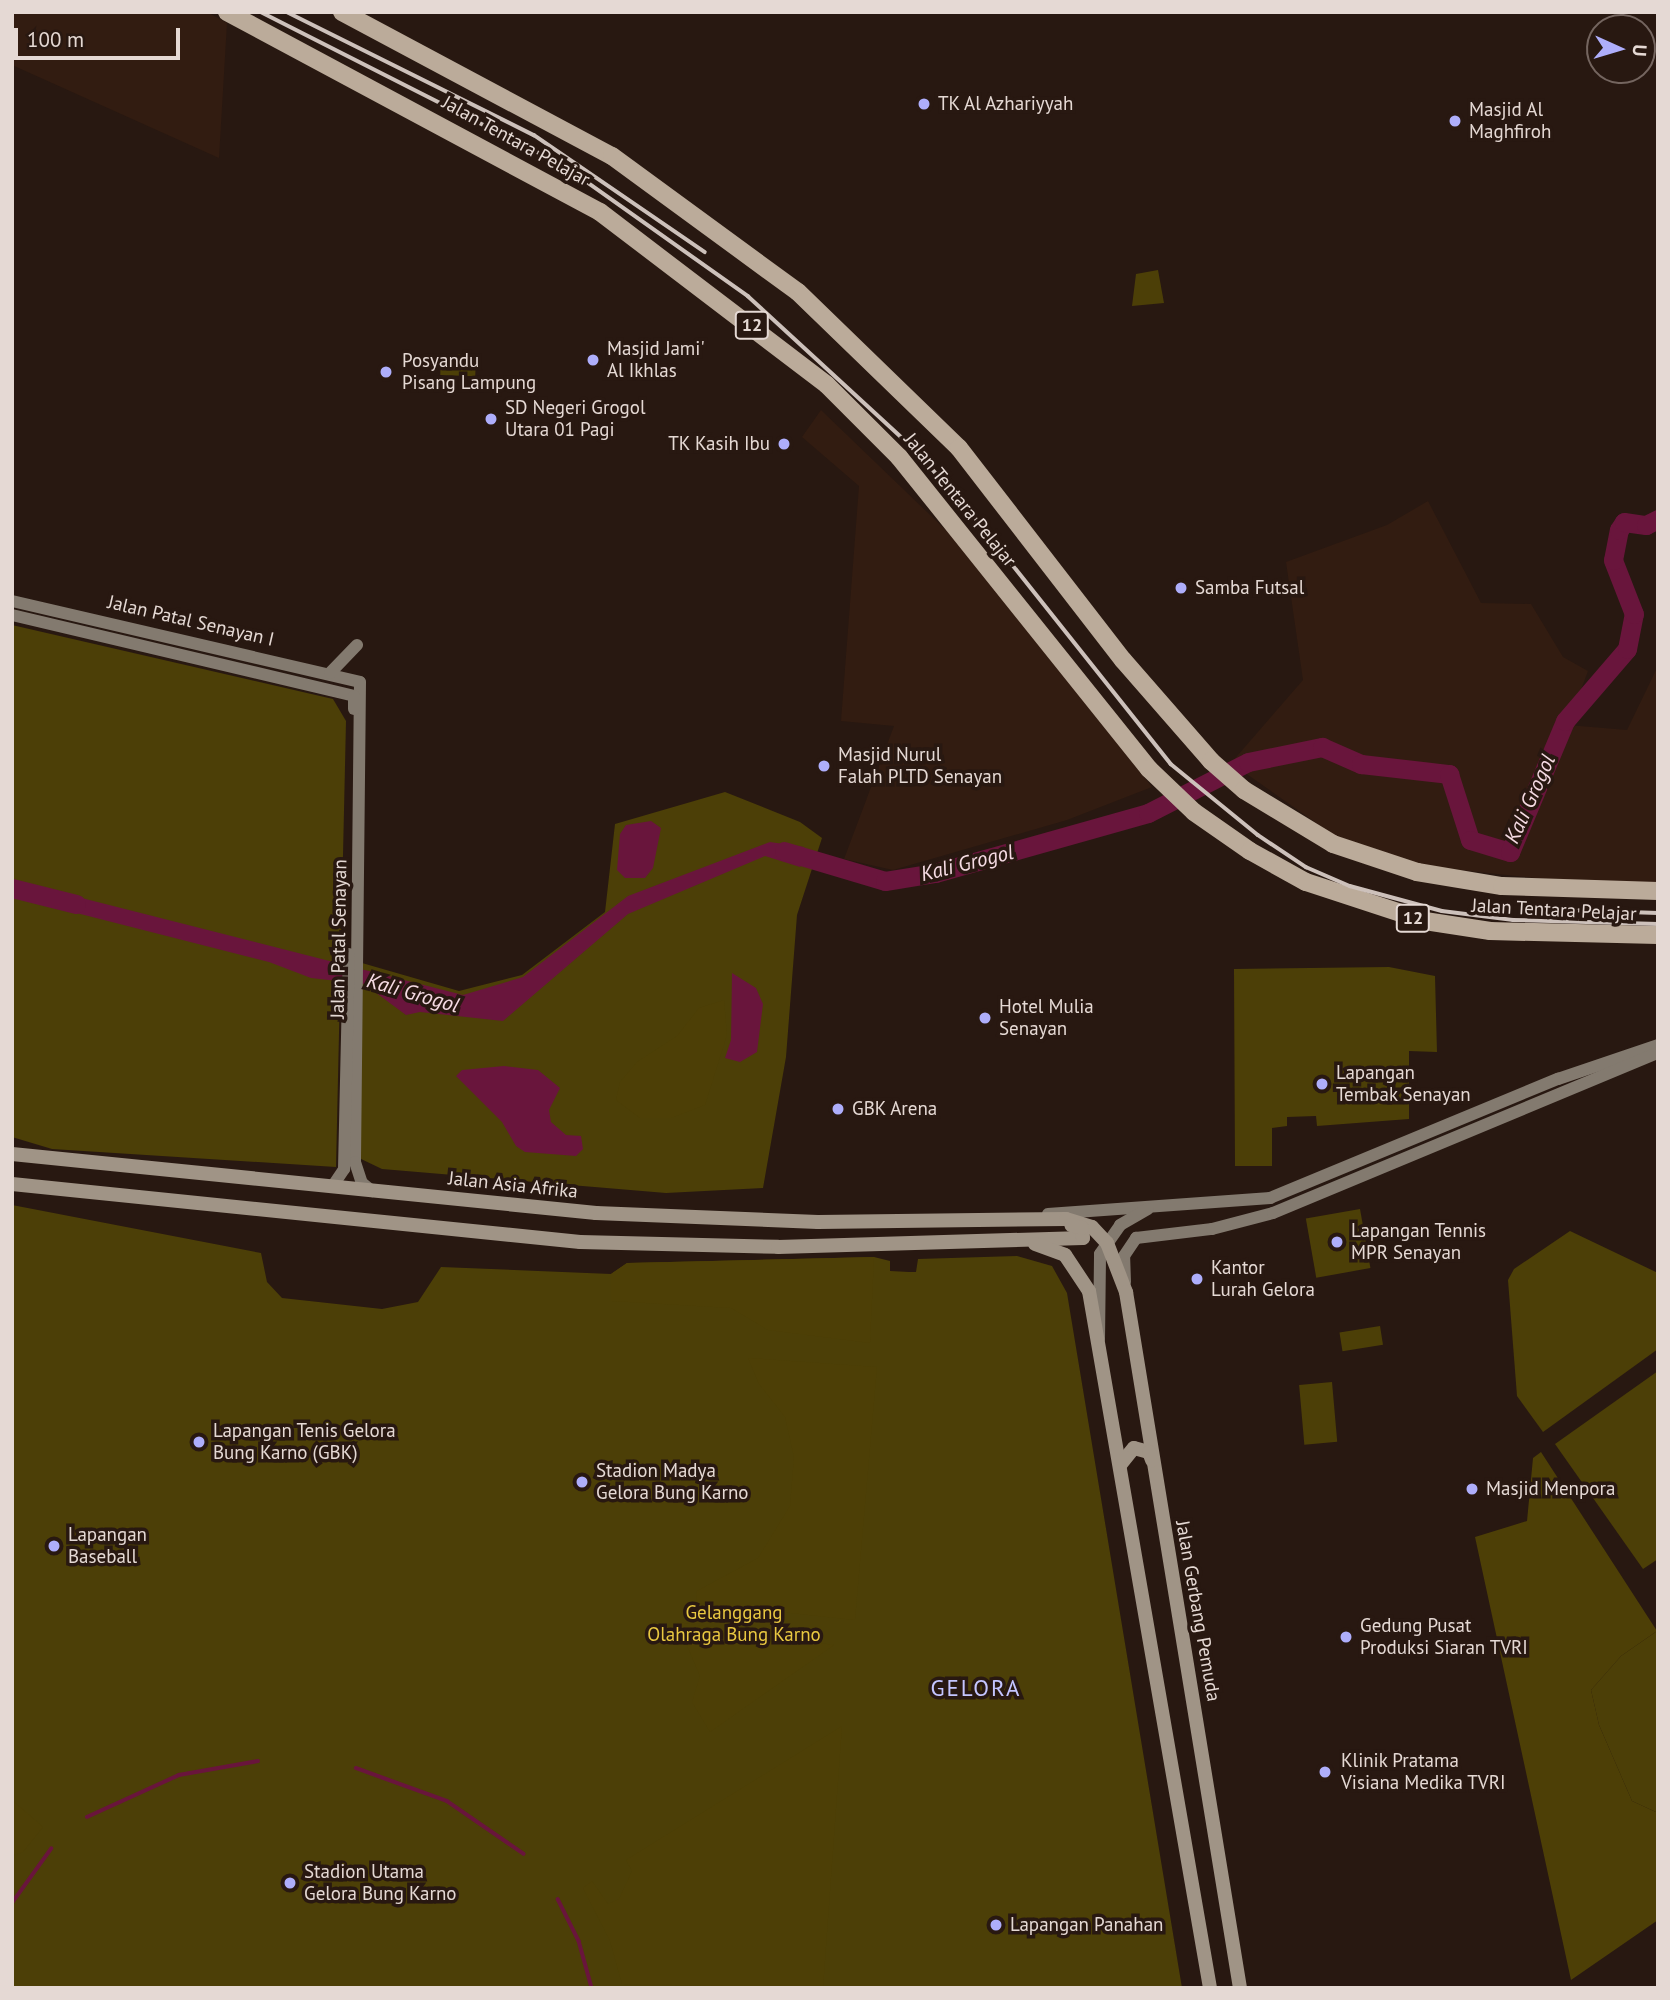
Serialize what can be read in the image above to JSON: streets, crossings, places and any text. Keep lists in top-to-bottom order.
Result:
{
  "streets": {
    "highway": ["Jalan Tentara Pelajar", "12"],
    "main road": [
      "Jalan Patal Senayan I",
      "Jalan Patal Senayan",
      "Jalan Asia Afrika",
      "Jalan Gerbang Pemuda"
    ]
  },
  "crossings": [
    ["Jalan Patal Senayan I", "Jalan Patal Senayan"],
    ["Jalan Patal Senayan", "Jalan Asia Afrika"]
  ],
  "districts": ["GELORA"],
  "water": ["Kali Grogol"],
  "parks": ["Gelanggang Olahraga Bung Karno"],
  "places": [
    "TK Al Azhariyyah",
    "Masjid Al Maghfiroh",
    "Masjid Jami' Al Ikhlas",
    "Posyandu Pisang Lampung",
    "SD Negeri Grogol Utara 01 Pagi",
    "TK Kasih Ibu",
    "Samba Futsal",
    "Masjid Nurul Falah PLTD Senayan",
    "Hotel Mulia Senayan",
    "Lapangan Tembak Senayan",
    "GBK Arena",
    "Lapangan Tennis MPR Senayan",
    "Kantor Lurah Gelora",
    "Lapangan Tenis Gelora Bung Karno (GBK)",
    "Stadion Madya Gelora Bung Karno",
    "Masjid Menpora",
    "Lapangan Baseball",
    "Gedung Pusat Produksi Siaran TVRI",
    "Klinik Pratama Visiana Medika TVRI",
    "Stadion Utama Gelora Bung Karno",
    "Lapangan Panahan"
  ],
  "scale_bar": "100 m",
  "north": "right"
}
